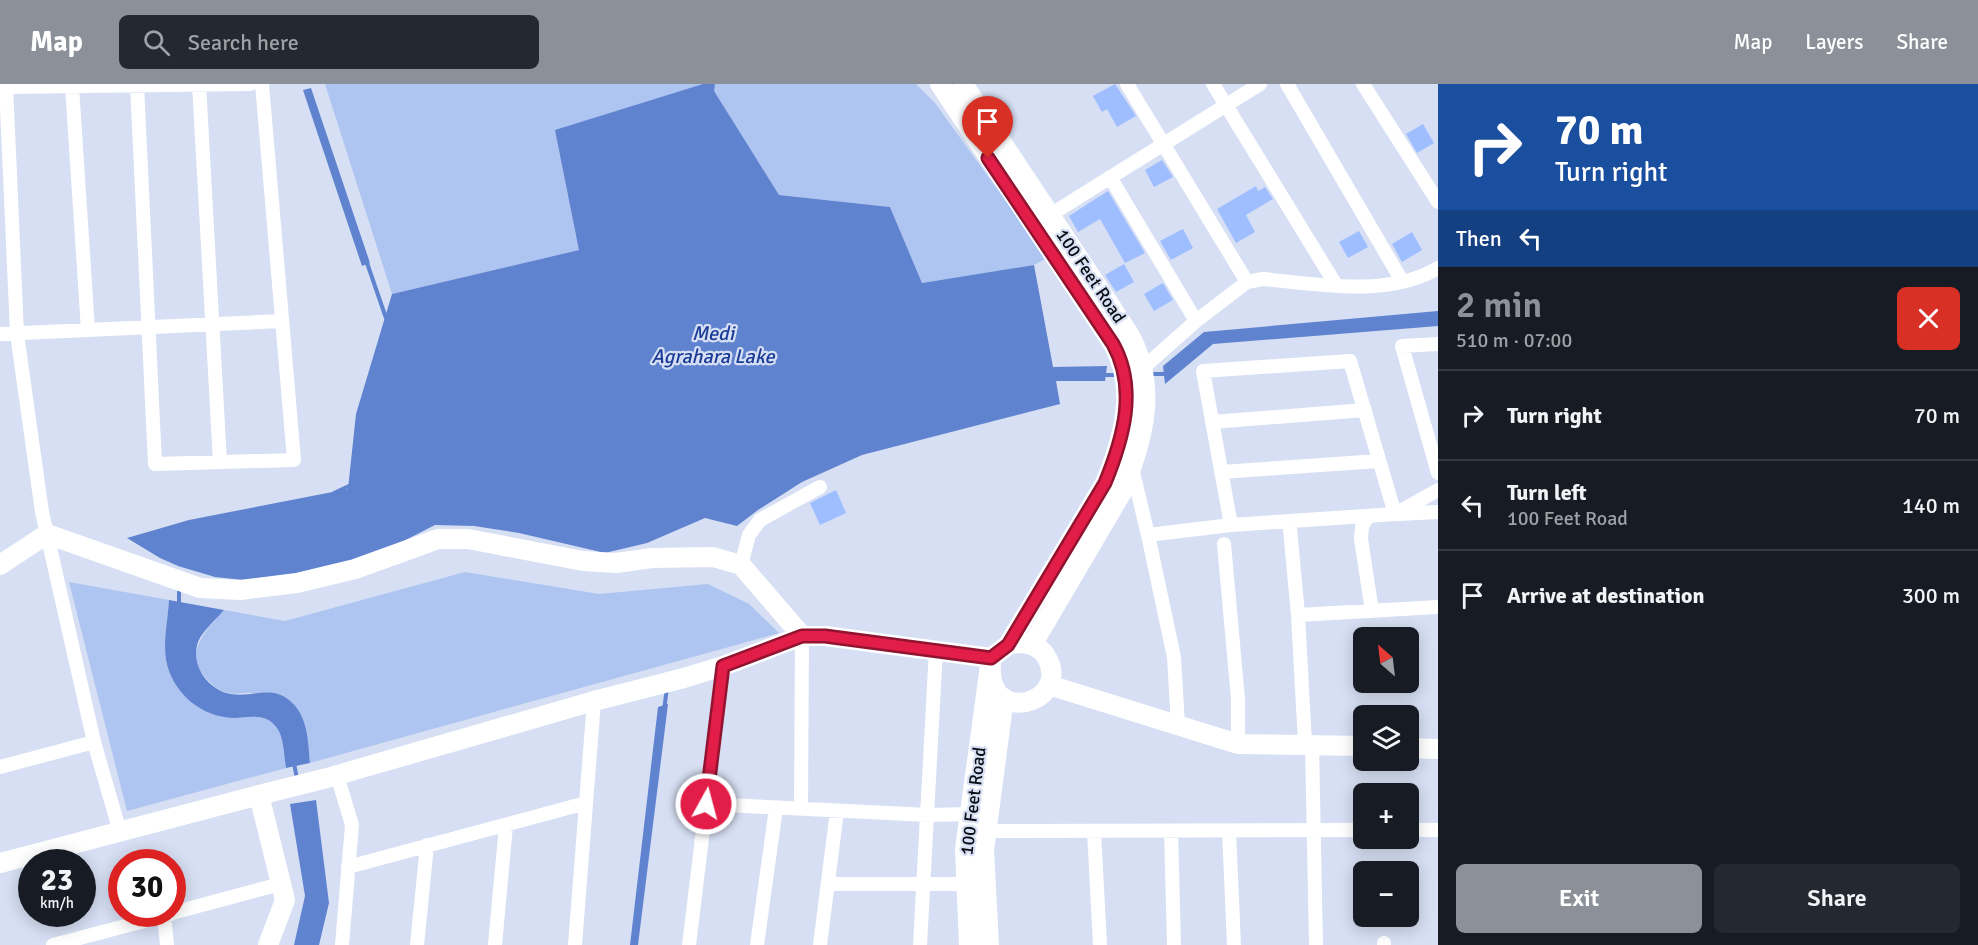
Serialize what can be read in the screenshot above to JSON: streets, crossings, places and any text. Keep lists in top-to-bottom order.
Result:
{
  "streets": {
    "street": ["100 Feet Road"]
  },
  "water": ["Medi Agrahara Lake"],
  "north": "top left",
  "page": {
    "header": "Map",
    "search": "Search here",
    "nav": ["Map", "Layers", "Share"],
    "turn": ["70 m", "Turn right"],
    "then": "Then",
    "heading": ["2 min", "510 m · 07:00"],
    "list": [
      {
        "name": "Turn right",
        "value": "70 m"
      },
      {
        "name": "Turn left",
        "note": "100 Feet Road",
        "value": "140 m"
      },
      {
        "name": "Arrive at destination",
        "value": "300 m"
      }
    ],
    "map_buttons": ["+", "−"],
    "speed": "23 km/h",
    "limit": "30",
    "buttons": ["Exit", "Share"]
  }
}
